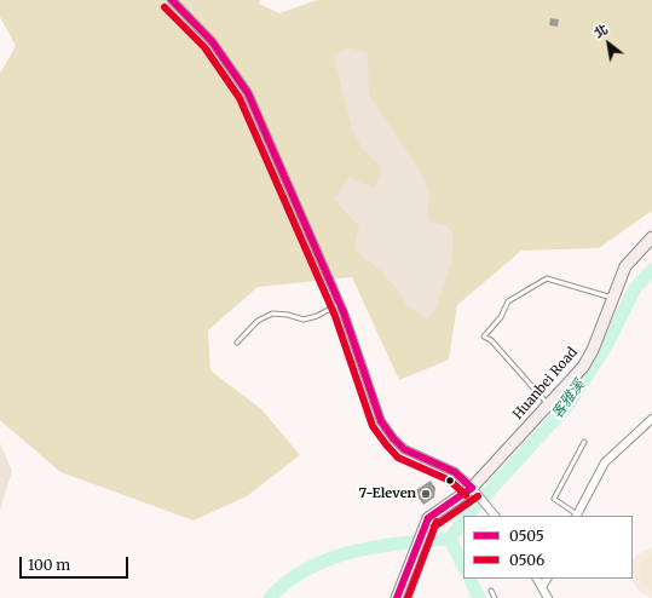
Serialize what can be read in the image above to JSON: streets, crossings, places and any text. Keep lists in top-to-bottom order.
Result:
{
  "streets": {
    "street": ["Huanbei Road"]
  },
  "water": ["客雅溪"],
  "places": ["7-Eleven"],
  "lines": ["transit line 0505", "transit line 0506"],
  "legend": ["0505", "0506"],
  "scale_bar": "100 m",
  "north": "top left"
}
